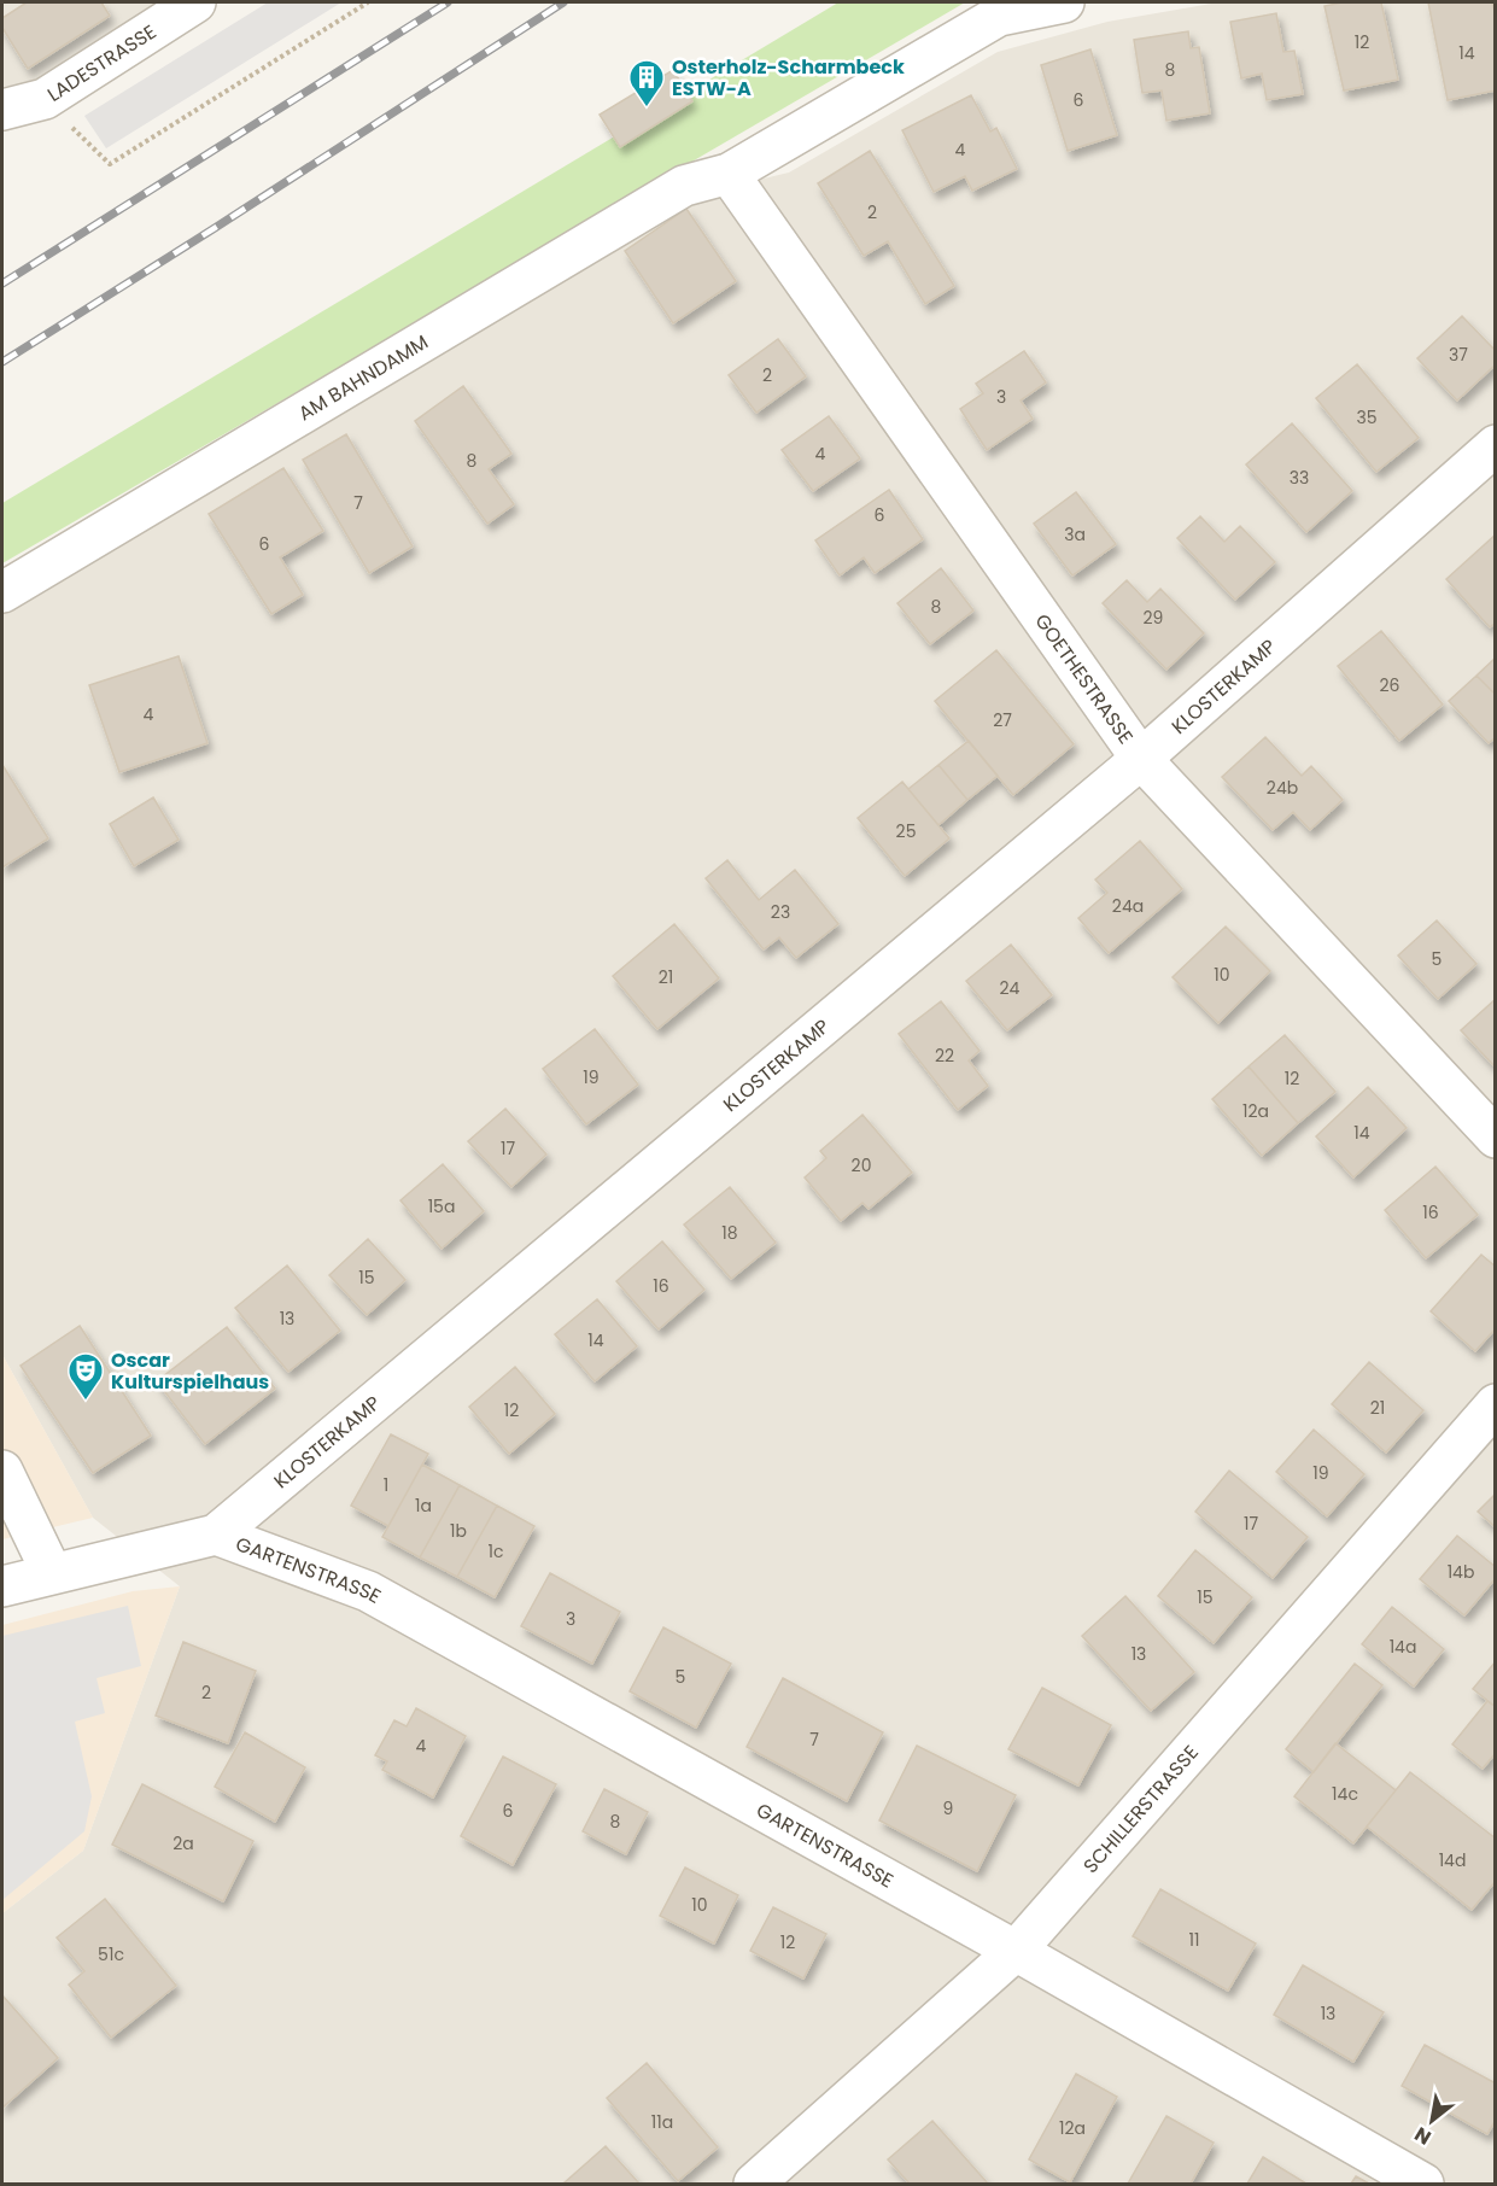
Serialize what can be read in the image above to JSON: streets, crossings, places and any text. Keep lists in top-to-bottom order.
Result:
{
  "streets": {
    "street": [
      "LADESTRASSE",
      "AM BAHNDAMM",
      "GOETHESTRASSE",
      "KLOSTERKAMP",
      "GARTENSTRASSE",
      "SCHILLERSTRASSE"
    ]
  },
  "crossings": [
    ["AM BAHNDAMM", "GOETHESTRASSE"],
    ["GOETHESTRASSE", "KLOSTERKAMP"],
    ["KLOSTERKAMP", "GARTENSTRASSE"],
    ["GARTENSTRASSE", "SCHILLERSTRASSE"]
  ],
  "places": {
    "building": ["Osterholz-Scharmbeck ESTW-A"],
    "theatre": ["Oscar Kulturspielhaus"]
  },
  "house_numbers": [
    "12",
    "14",
    "8",
    "6",
    "4",
    "2",
    "37",
    "2",
    "3",
    "35",
    "4",
    "8",
    "33",
    "7",
    "6",
    "3a",
    "6",
    "8",
    "29",
    "26",
    "4",
    "27",
    "24b",
    "25",
    "24a",
    "23",
    "5",
    "10",
    "21",
    "24",
    "22",
    "19",
    "12",
    "12a",
    "14",
    "17",
    "20",
    "15a",
    "16",
    "18",
    "15",
    "16",
    "13",
    "14",
    "21",
    "12",
    "19",
    "1",
    "1a",
    "17",
    "1b",
    "1c",
    "14b",
    "15",
    "3",
    "14a",
    "13",
    "5",
    "2",
    "7",
    "4",
    "14c",
    "9",
    "6",
    "8",
    "2a",
    "14d",
    "10",
    "11",
    "12",
    "51c",
    "13",
    "11a",
    "12a"
  ],
  "north": "bottom left"
}
